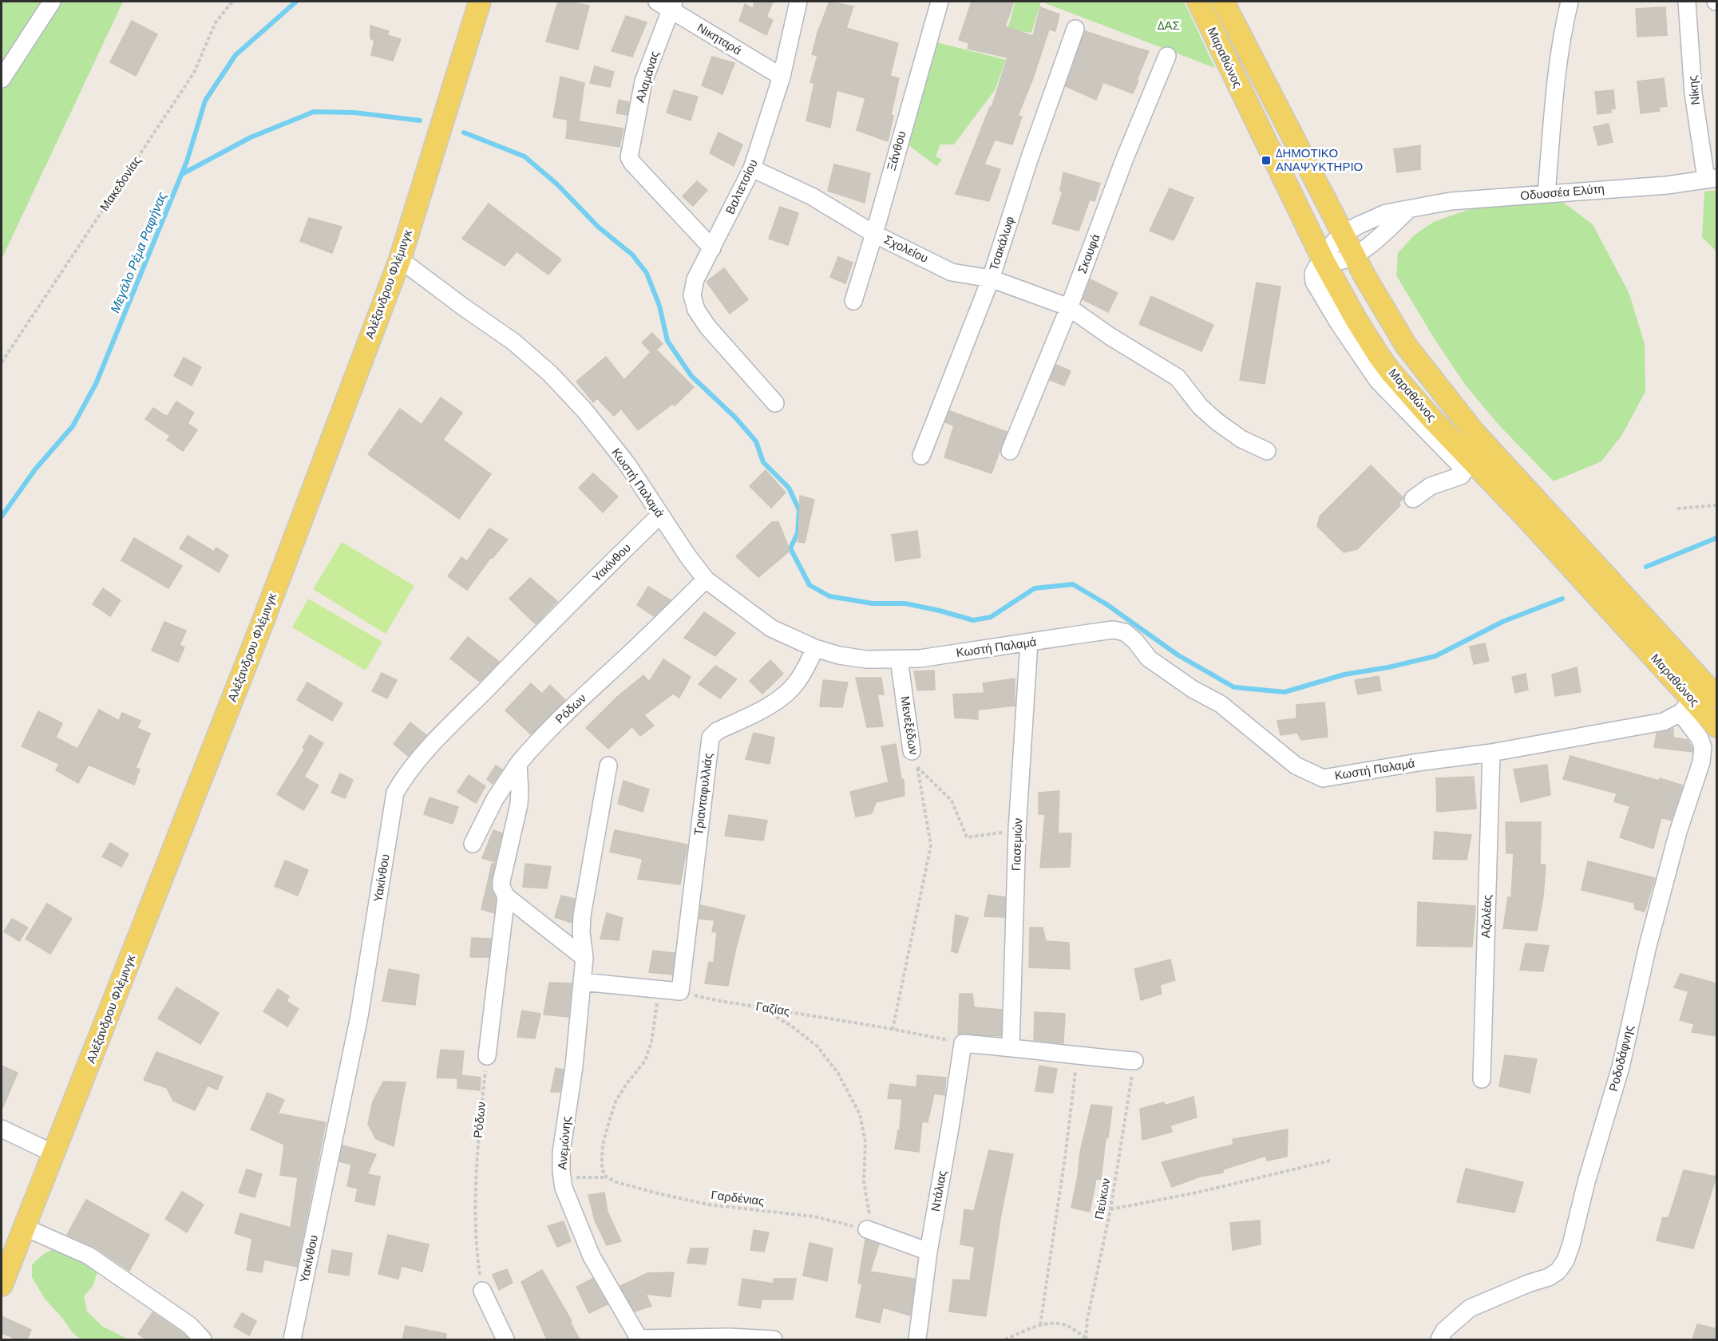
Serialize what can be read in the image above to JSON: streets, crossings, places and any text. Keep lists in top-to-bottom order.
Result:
{
  "streets": {
    "main road": ["Μαραθώνος", "Αλέξανδρου Φλέμινγκ"],
    "street": [
      "Νικηταρά",
      "Αλαμάνας",
      "Νίκης",
      "Ξάνθου",
      "Βαλτετσίου",
      "Οδυσσέα Ελύτη",
      "Τσακάλωφ",
      "Σχολείου",
      "Σκουφά",
      "Κωστή Παλαμά",
      "Υακίνθου",
      "Ρόδων",
      "Μενεξέδων",
      "Τριανταφυλλιάς",
      "Γιασεμιών",
      "Αζαλέας",
      "Ροδοδάφνης",
      "Ανεμώνης",
      "Ντάλιας"
    ],
    "path": [
      "Μακεδονίας",
      "Γαζίας",
      "Γαρδένιας",
      "Πεύκων"
    ]
  },
  "crossings": [
    ["Νικηταρά", "Αλαμάνας"],
    ["Νικηταρά", "Βαλτετσίου"],
    ["Μαραθώνος", "Οδυσσέα Ελύτη"],
    ["Μαραθώνος", "Κωστή Παλαμά"],
    ["Μαραθώνος", "Ροδοδάφνης"],
    ["Αλαμάνας", "Βαλτετσίου"],
    ["Νίκης", "Οδυσσέα Ελύτη"],
    ["Ξάνθου", "Σχολείου"],
    ["Βαλτετσίου", "Σχολείου"],
    ["Τσακάλωφ", "Σχολείου"],
    ["Σχολείου", "Σκουφά"],
    ["Αλέξανδρου Φλέμινγκ", "Κωστή Παλαμά"],
    ["Κωστή Παλαμά", "Υακίνθου"],
    ["Κωστή Παλαμά", "Ρόδων"],
    ["Κωστή Παλαμά", "Μενεξέδων"],
    ["Κωστή Παλαμά", "Τριανταφυλλιάς"],
    ["Κωστή Παλαμά", "Γιασεμιών"],
    ["Κωστή Παλαμά", "Αζαλέας"],
    ["Κωστή Παλαμά", "Ροδοδάφνης"],
    ["Μενεξέδων", "Γιασεμιών"],
    ["Τριανταφυλλιάς", "Γαζίας"],
    ["Γαζίας", "Ντάλιας"]
  ],
  "water": ["Μεγάλο Ρέμα Ραφήνας"],
  "parks": ["ΔΑΣ"],
  "places": {
    "transit": ["ΔΗΜΟΤΙΚΟ ΑΝΑΨΥΚΤΗΡΙΟ"]
  }
}
